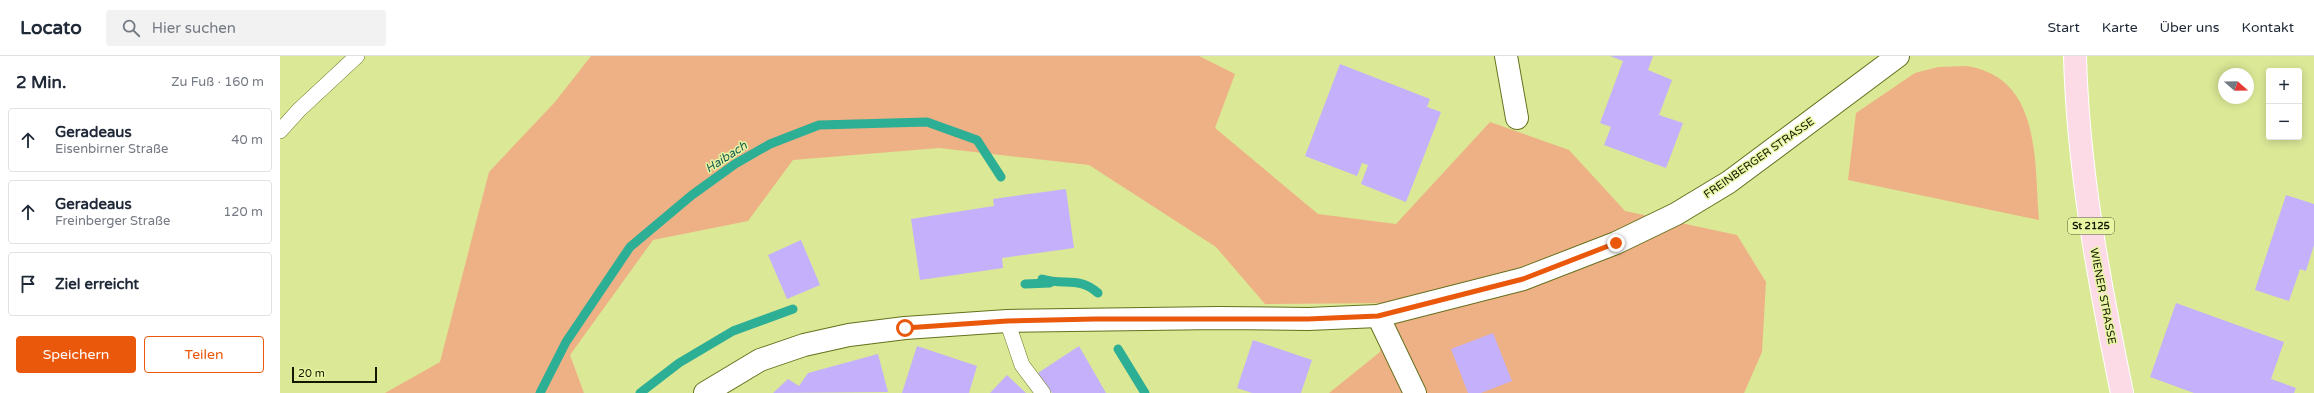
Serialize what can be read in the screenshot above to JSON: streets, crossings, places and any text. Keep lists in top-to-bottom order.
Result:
{
  "streets": {
    "main road": ["FREINBERGER STRASSE", "St 2125", "WIENER STRASSE"]
  },
  "water": ["Haibach"],
  "scale_bar": "20 m",
  "north": "right",
  "page": {
    "header": "Locato",
    "search": "Hier suchen",
    "nav": [
      "Start",
      "Karte",
      "Über uns",
      "Kontakt"
    ],
    "heading": ["2 Min.", "Zu Fuß · 160 m"],
    "map_buttons": ["+", "−"],
    "list": [
      ["Geradeaus", "Eisenbirner Straße", "40 m"],
      ["Geradeaus", "Freinberger Straße", "120 m"],
      "Ziel erreicht"
    ],
    "buttons": ["Speichern", "Teilen"],
    "scale": "20 m"
  }
}
